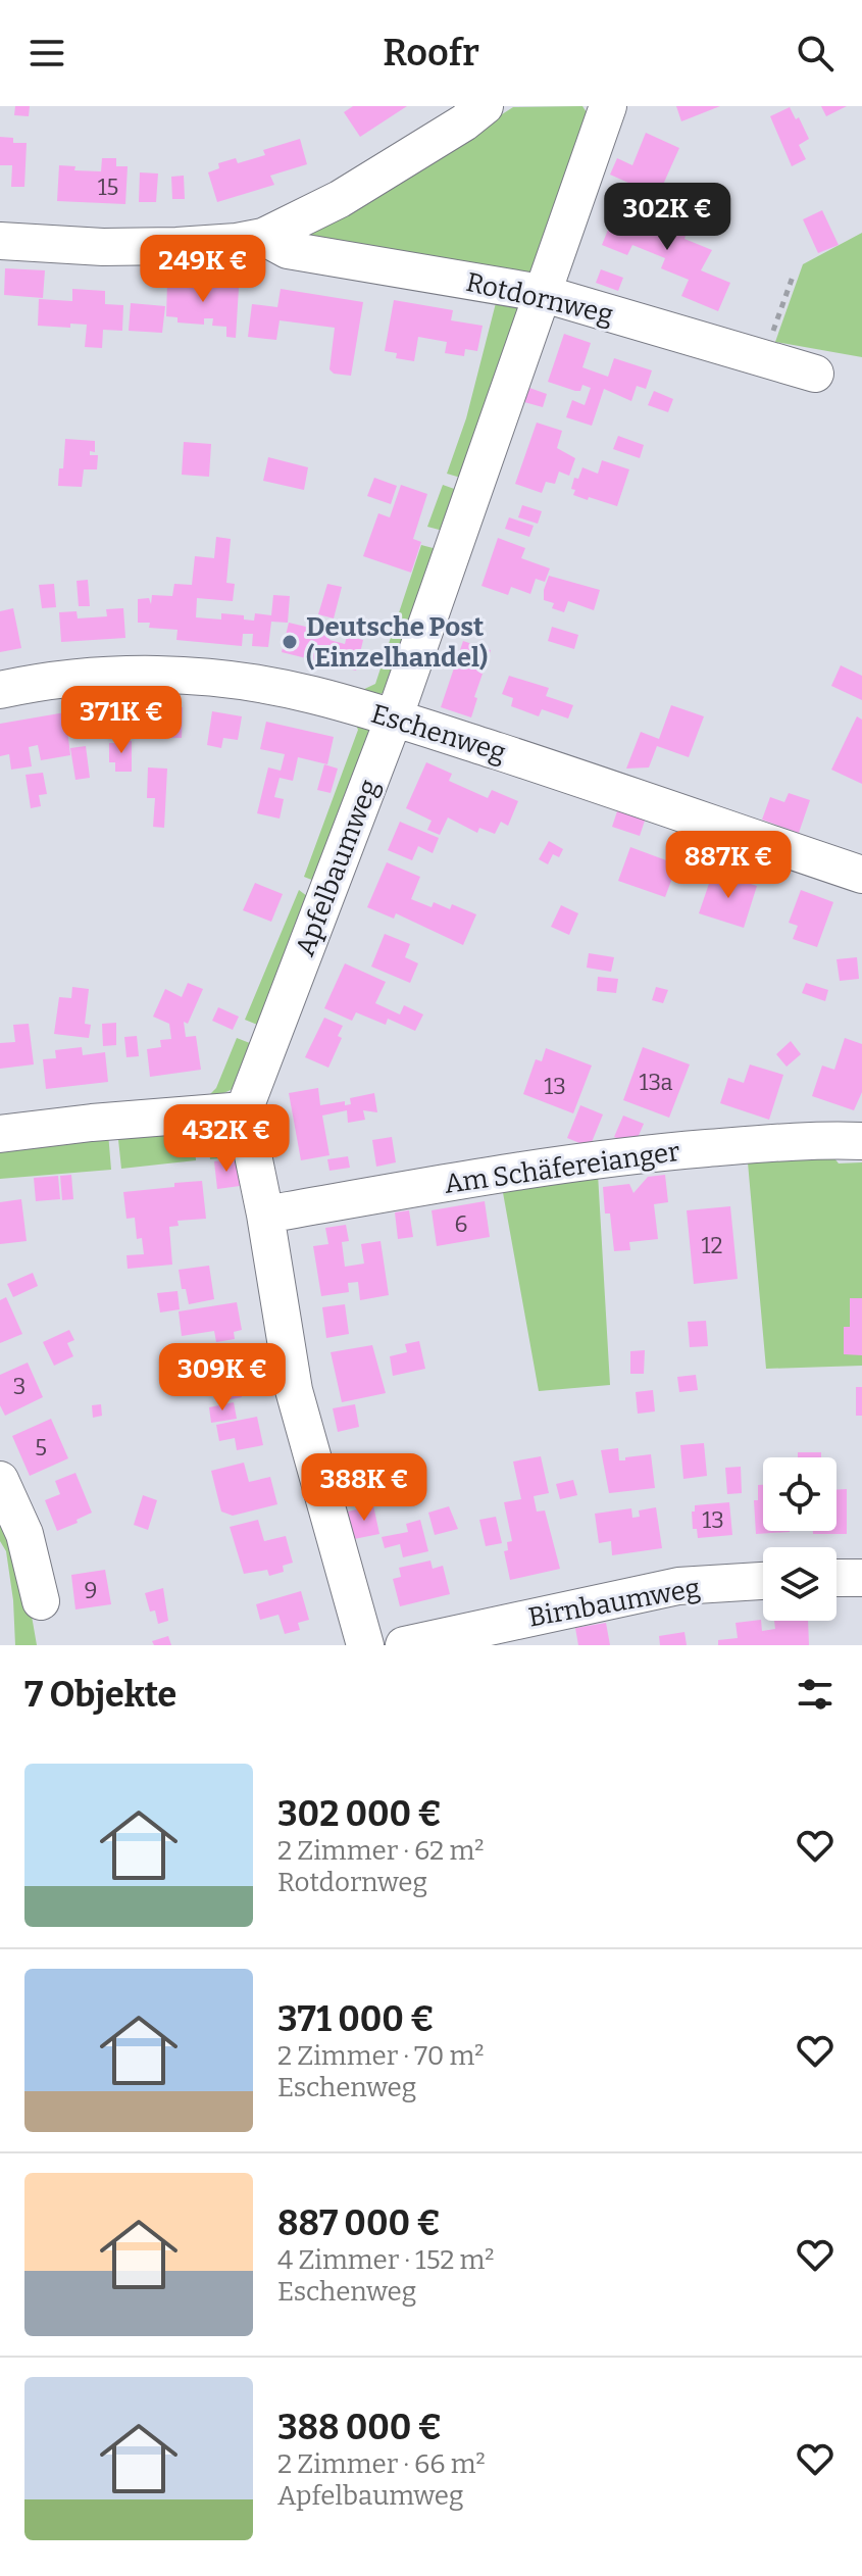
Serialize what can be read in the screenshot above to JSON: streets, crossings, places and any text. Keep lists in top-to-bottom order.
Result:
{
  "streets": {
    "street": [
      "Rotdornweg",
      "Eschenweg",
      "Apfelbaumweg",
      "Am Schäfereianger",
      "Birnbaumweg"
    ]
  },
  "crossings": [
    ["Rotdornweg", "Apfelbaumweg"],
    ["Eschenweg", "Apfelbaumweg"]
  ],
  "places": ["Deutsche Post (Einzelhandel)"],
  "house_numbers": [
    "15",
    "13a",
    "13",
    "6",
    "12",
    "3",
    "5",
    "13",
    "9"
  ],
  "page": {
    "header": "Roofr",
    "price": [
      "302K €",
      "249K €",
      "371K €",
      "887K €",
      "432K €",
      "309K €",
      "388K €"
    ],
    "heading": "7 Objekte",
    "list": [
      {
        "name": "302 000 €",
        "note": "2 Zimmer · 62 m² · Rotdornweg"
      },
      {
        "name": "371 000 €",
        "note": "2 Zimmer · 70 m² · Eschenweg"
      },
      {
        "name": "887 000 €",
        "note": "4 Zimmer · 152 m² · Eschenweg"
      },
      {
        "name": "388 000 €",
        "note": "2 Zimmer · 66 m² · Apfelbaumweg"
      }
    ]
  }
}
